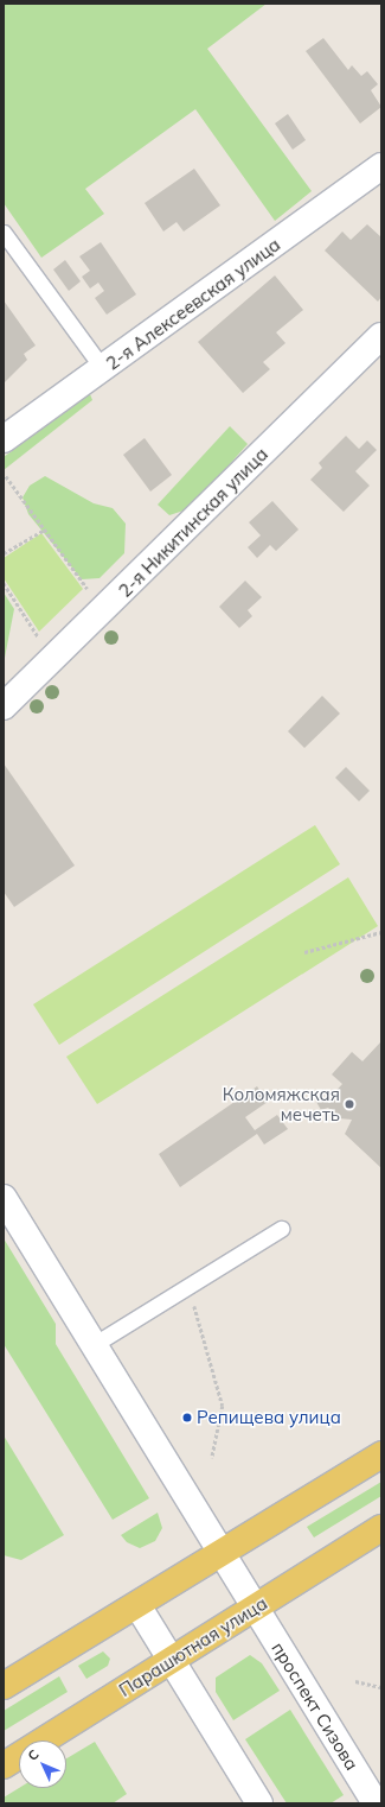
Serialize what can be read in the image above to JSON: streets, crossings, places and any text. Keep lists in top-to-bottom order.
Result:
{
  "streets": {
    "main road": ["Парашютная улица"],
    "street": ["2-я Алексеевская улица", "2-я Никитинская улица", "проспект Сизова"]
  },
  "crossings": [
    ["Парашютная улица", "проспект Сизова"]
  ],
  "places": ["Коломяжская мечеть", "Репищева улица"],
  "north": "top left"
}
